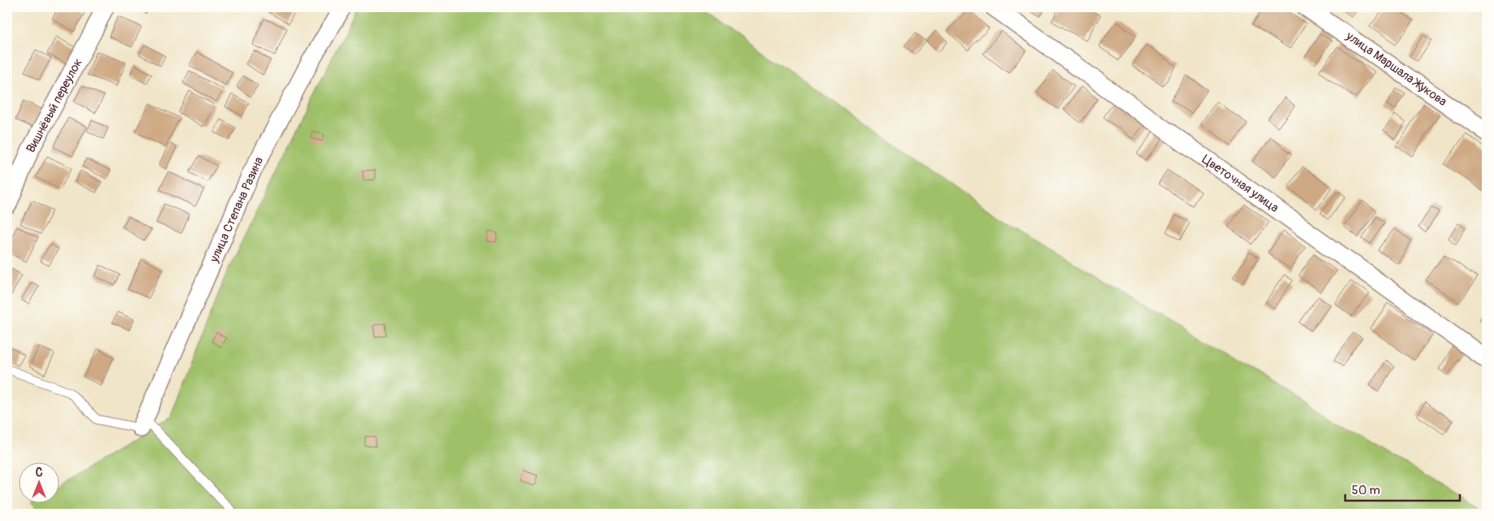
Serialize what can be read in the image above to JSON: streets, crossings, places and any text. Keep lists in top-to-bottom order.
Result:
{
  "streets": {
    "street": [
      "улица Маршала Жукова",
      "Вишнёвый переулок",
      "Цветочная улица",
      "улица Степана Разина"
    ]
  },
  "scale_bar": "50 m",
  "north": "top"
}
